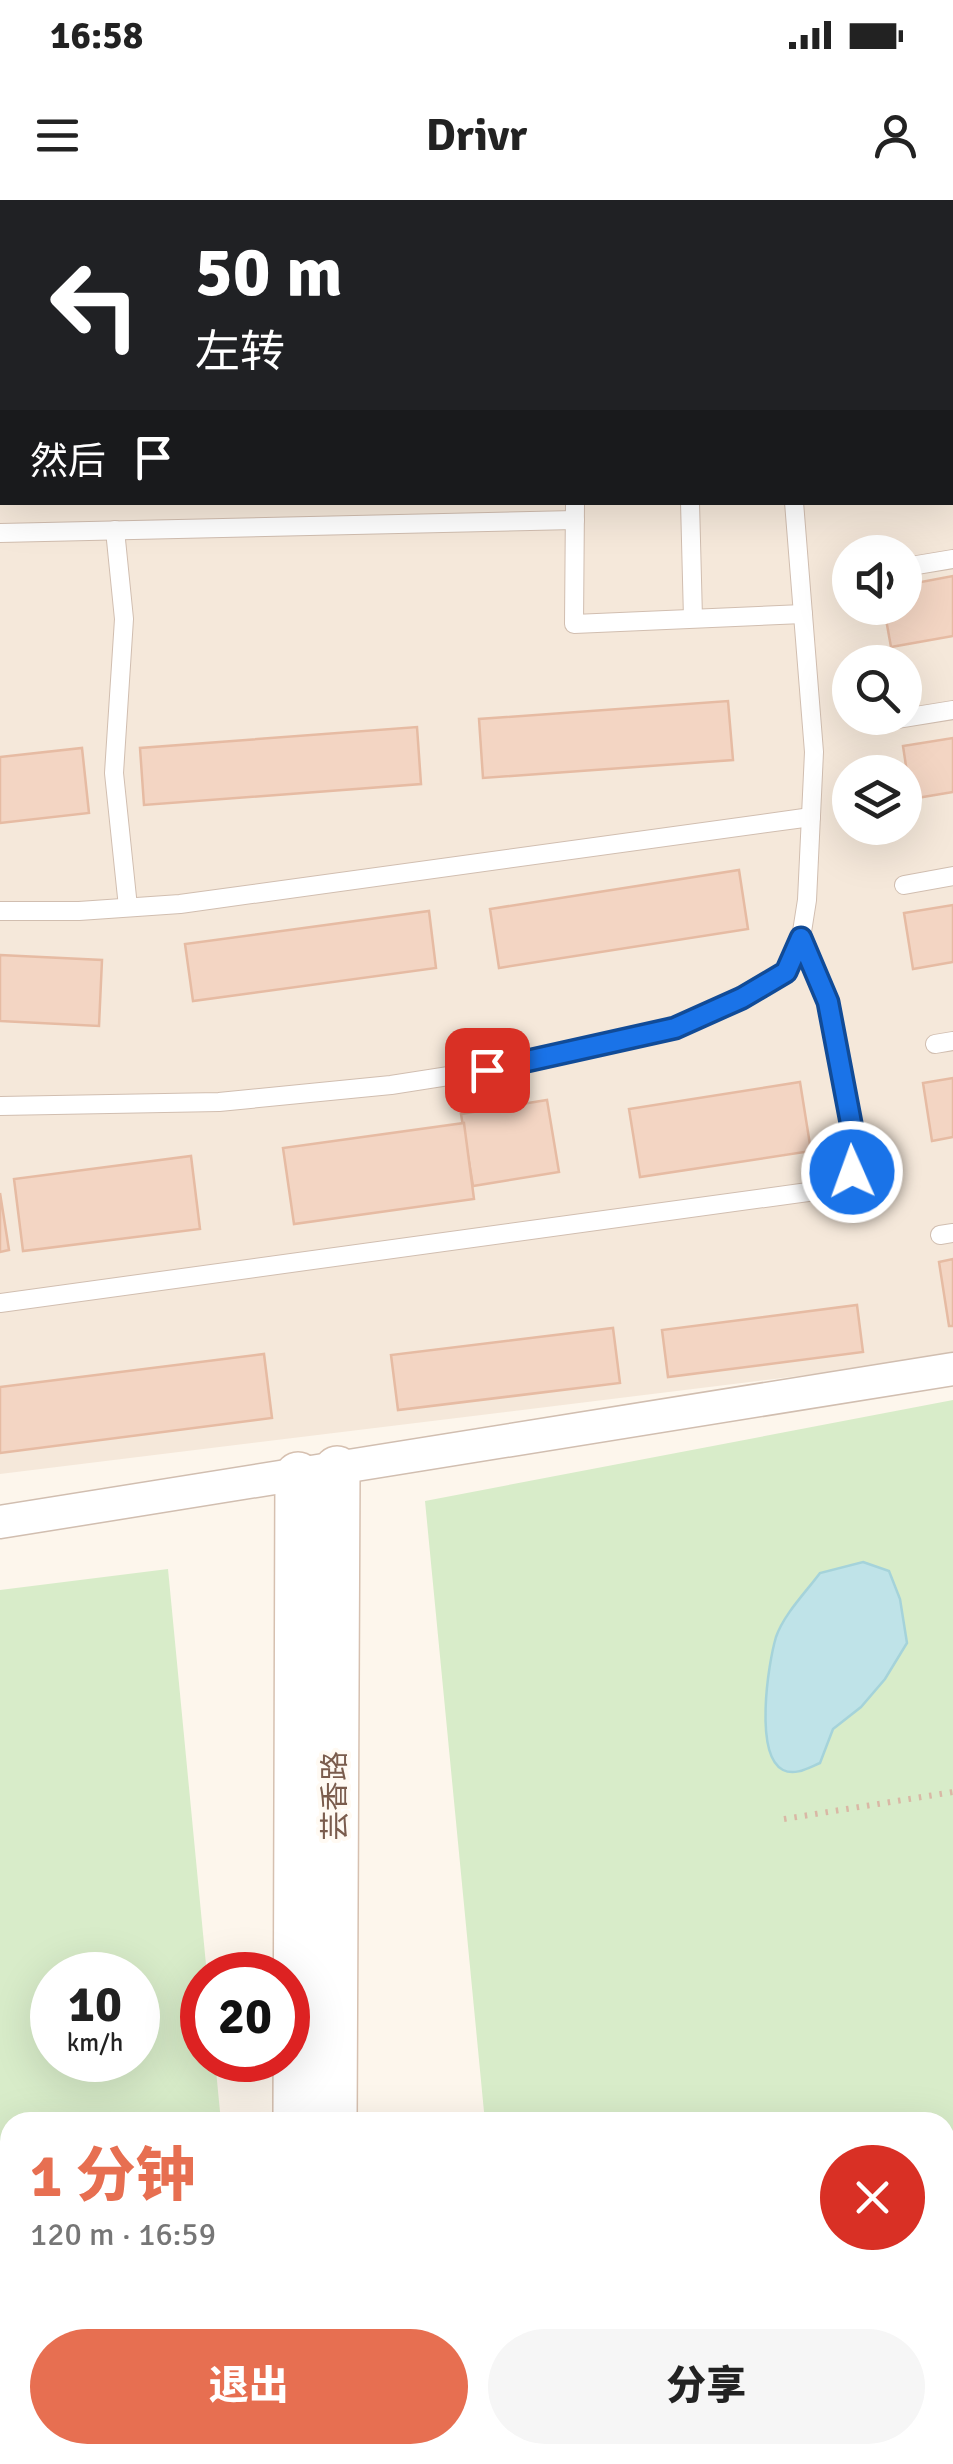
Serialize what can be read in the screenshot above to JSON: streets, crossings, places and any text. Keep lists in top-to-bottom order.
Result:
{
  "streets": {
    "street": ["芸香路"]
  },
  "page": {
    "status": "16:58",
    "header": "Drivr",
    "turn": ["50 m", "左转"],
    "then": "然后",
    "speed": "10 km/h",
    "limit": "20",
    "heading": ["1 分钟", "120 m · 16:59"],
    "buttons": ["退出", "分享"]
  }
}
